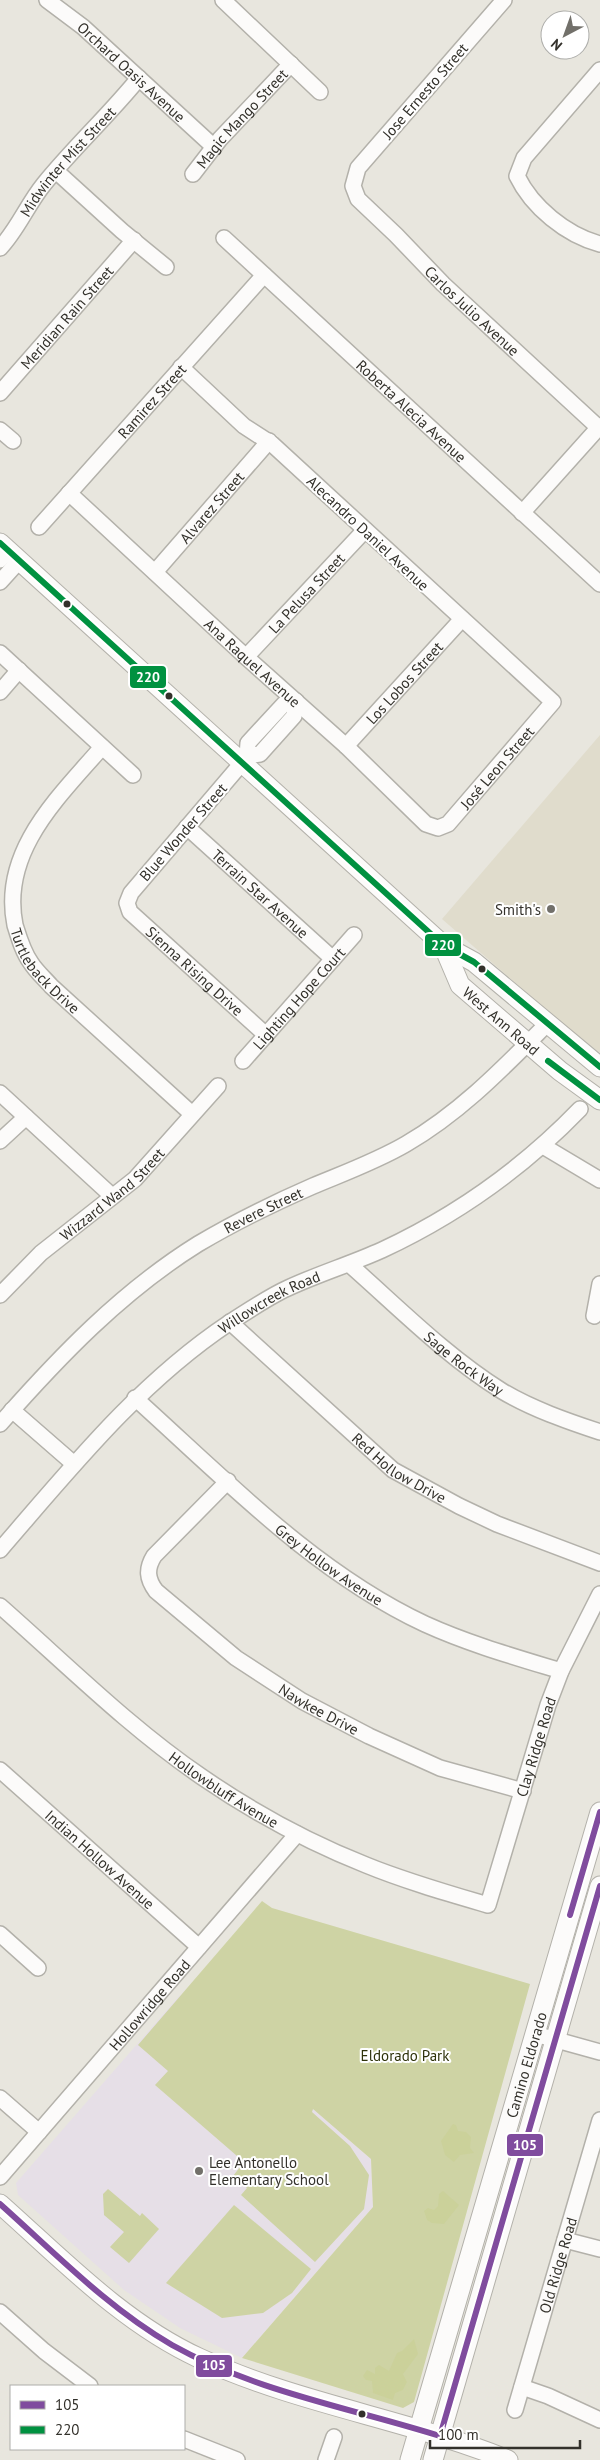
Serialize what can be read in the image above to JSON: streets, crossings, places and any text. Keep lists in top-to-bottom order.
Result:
{
  "streets": {
    "main road": ["West Ann Road", "Camino Eldorado"],
    "street": [
      "Orchard Oasis Avenue",
      "Jose Ernesto Street",
      "Magic Mango Street",
      "Midwinter Mist Street",
      "Carlos Julio Avenue",
      "Meridian Rain Street",
      "Ramirez Street",
      "Roberta Alecia Avenue",
      "Alvarez Street",
      "Alecandro Daniel Avenue",
      "La Pelusa Street",
      "Ana Raquel Avenue",
      "Los Lobos Street",
      "José Leon Street",
      "Blue Wonder Street",
      "Terrain Star Avenue",
      "Turtleback Drive",
      "Sienna Rising Drive",
      "Lighting Hope Court",
      "Wizzard Wand Street",
      "Revere Street",
      "Willowcreek Road",
      "Sage Rock Way",
      "Red Hollow Drive",
      "Grey Hollow Avenue",
      "Nawkee Drive",
      "Clay Ridge Road",
      "Hollowbluff Avenue",
      "Indian Hollow Avenue",
      "Hollowridge Road",
      "Old Ridge Road"
    ]
  },
  "crossings": [
    ["Orchard Oasis Avenue", "Magic Mango Street"],
    ["Orchard Oasis Avenue", "Midwinter Mist Street"],
    ["Jose Ernesto Street", "Carlos Julio Avenue"],
    ["Ramirez Street", "Roberta Alecia Avenue"],
    ["Ramirez Street", "Alecandro Daniel Avenue"],
    ["Ramirez Street", "Ana Raquel Avenue"],
    ["Alvarez Street", "Alecandro Daniel Avenue"],
    ["Alvarez Street", "Ana Raquel Avenue"],
    ["Alecandro Daniel Avenue", "La Pelusa Street"],
    ["Alecandro Daniel Avenue", "Los Lobos Street"],
    ["Alecandro Daniel Avenue", "José Leon Street"],
    ["La Pelusa Street", "Ana Raquel Avenue"],
    ["Ana Raquel Avenue", "Los Lobos Street"],
    ["Ana Raquel Avenue", "José Leon Street"],
    ["Ana Raquel Avenue", "Blue Wonder Street"],
    ["Blue Wonder Street", "Terrain Star Avenue"],
    ["Blue Wonder Street", "Sienna Rising Drive"],
    ["Blue Wonder Street", "West Ann Road"],
    ["Terrain Star Avenue", "Lighting Hope Court"],
    ["Turtleback Drive", "Wizzard Wand Street"],
    ["Sienna Rising Drive", "Lighting Hope Court"],
    ["West Ann Road", "Revere Street"],
    ["Willowcreek Road", "Sage Rock Way"],
    ["Willowcreek Road", "Red Hollow Drive"],
    ["Willowcreek Road", "Grey Hollow Avenue"],
    ["Grey Hollow Avenue", "Nawkee Drive"],
    ["Grey Hollow Avenue", "Clay Ridge Road"],
    ["Nawkee Drive", "Clay Ridge Road"],
    ["Clay Ridge Road", "Hollowbluff Avenue"],
    ["Hollowbluff Avenue", "Hollowridge Road"],
    ["Indian Hollow Avenue", "Hollowridge Road"]
  ],
  "parks": ["Eldorado Park"],
  "places": ["Smith's", "Lee Antonello Elementary School"],
  "lines": ["transit line 220", "transit line 105"],
  "legend": ["105", "220"],
  "scale_bar": "100 m",
  "north": "bottom left"
}
